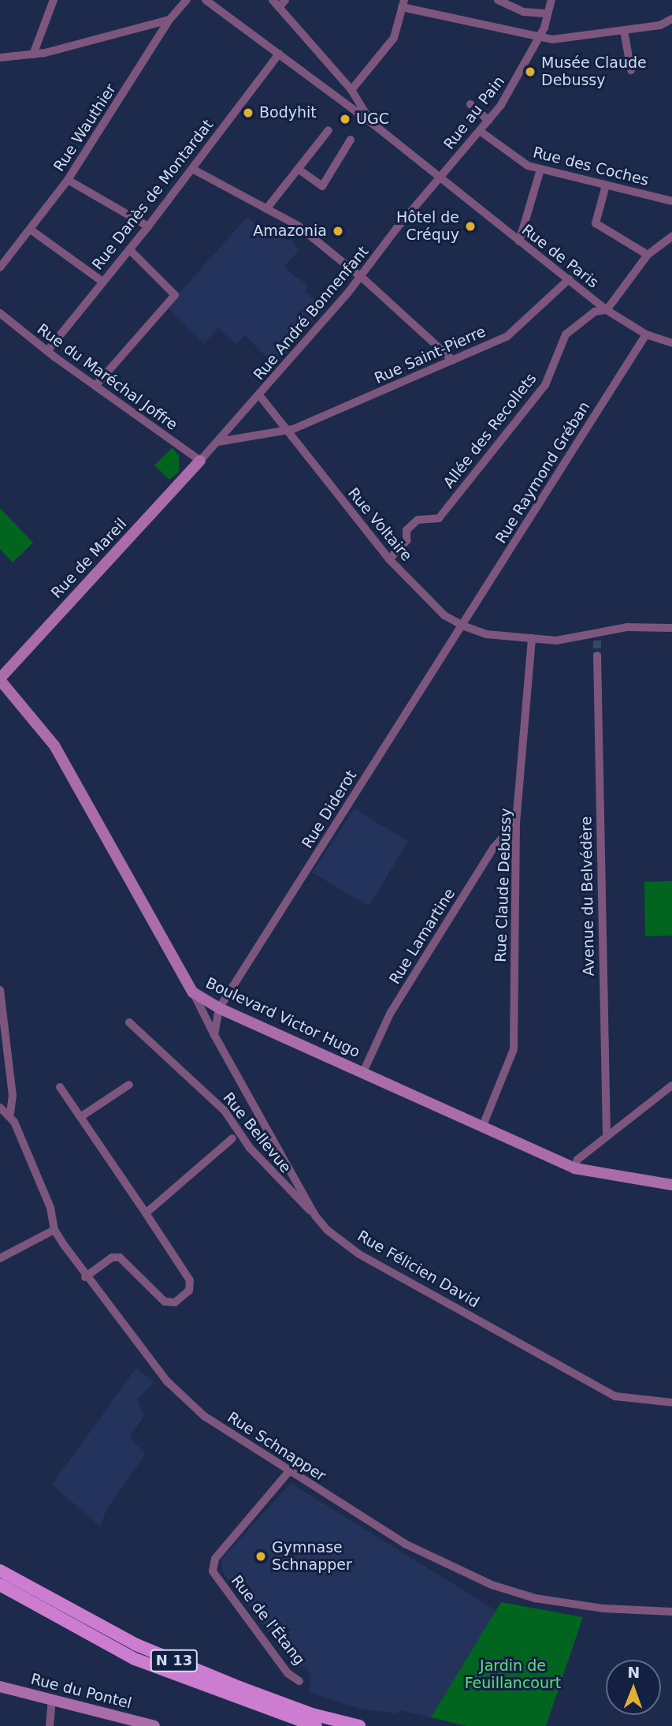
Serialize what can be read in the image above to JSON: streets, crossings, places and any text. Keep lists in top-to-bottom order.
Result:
{
  "streets": {
    "main road": ["N 13"],
    "street": [
      "Rue au Pain",
      "Rue Wauthier",
      "Rue des Coches",
      "Rue Danès de Montardat",
      "Rue de Paris",
      "Rue André Bonnenfant",
      "Rue Saint-Pierre",
      "Rue du Maréchal Joffre",
      "Allée des Recollets",
      "Rue Raymond Gréban",
      "Rue Voltaire",
      "Rue de Mareil",
      "Rue Diderot",
      "Rue Claude Debussy",
      "Avenue du Belvédère",
      "Rue Lamartine",
      "Boulevard Victor Hugo",
      "Rue Bellevue",
      "Rue Félicien David",
      "Rue Schnapper",
      "Rue de l'Étang",
      "Rue du Pontel"
    ]
  },
  "crossings": [
    ["Rue au Pain", "Rue des Coches"],
    ["Rue au Pain", "Rue de Paris"],
    ["Rue au Pain", "Rue André Bonnenfant"],
    ["Rue Danès de Montardat", "Rue de Paris"],
    ["Rue Danès de Montardat", "Rue du Maréchal Joffre"],
    ["Rue de Paris", "Rue André Bonnenfant"],
    ["Rue de Paris", "Rue Saint-Pierre"],
    ["Rue de Paris", "Allée des Recollets"],
    ["Rue de Paris", "Rue Raymond Gréban"],
    ["Rue André Bonnenfant", "Rue Saint-Pierre"],
    ["Rue André Bonnenfant", "Rue du Maréchal Joffre"],
    ["Rue André Bonnenfant", "Rue Voltaire"],
    ["Rue André Bonnenfant", "Rue de Mareil"],
    ["Rue Saint-Pierre", "Rue Voltaire"],
    ["Rue du Maréchal Joffre", "Rue de Mareil"],
    ["Allée des Recollets", "Rue Voltaire"],
    ["Rue Raymond Gréban", "Rue Voltaire"],
    ["Rue Raymond Gréban", "Rue Diderot"],
    ["Rue Voltaire", "Rue Diderot"],
    ["Rue Voltaire", "Rue Claude Debussy"],
    ["Rue de Mareil", "Boulevard Victor Hugo"],
    ["Rue Diderot", "Boulevard Victor Hugo"],
    ["Rue Claude Debussy", "Rue Lamartine"],
    ["Rue Claude Debussy", "Boulevard Victor Hugo"],
    ["Rue Lamartine", "Boulevard Victor Hugo"],
    ["Boulevard Victor Hugo", "Rue Félicien David"],
    ["Rue Bellevue", "Rue Félicien David"],
    ["Rue Schnapper", "Rue de l'Étang"]
  ],
  "parks": ["Jardin de Feuillancourt"],
  "places": [
    "Musée Claude Debussy",
    "Bodyhit",
    "UGC",
    "Hôtel de Créquy",
    "Amazonia",
    "Gymnase Schnapper"
  ],
  "north": "top"
}
